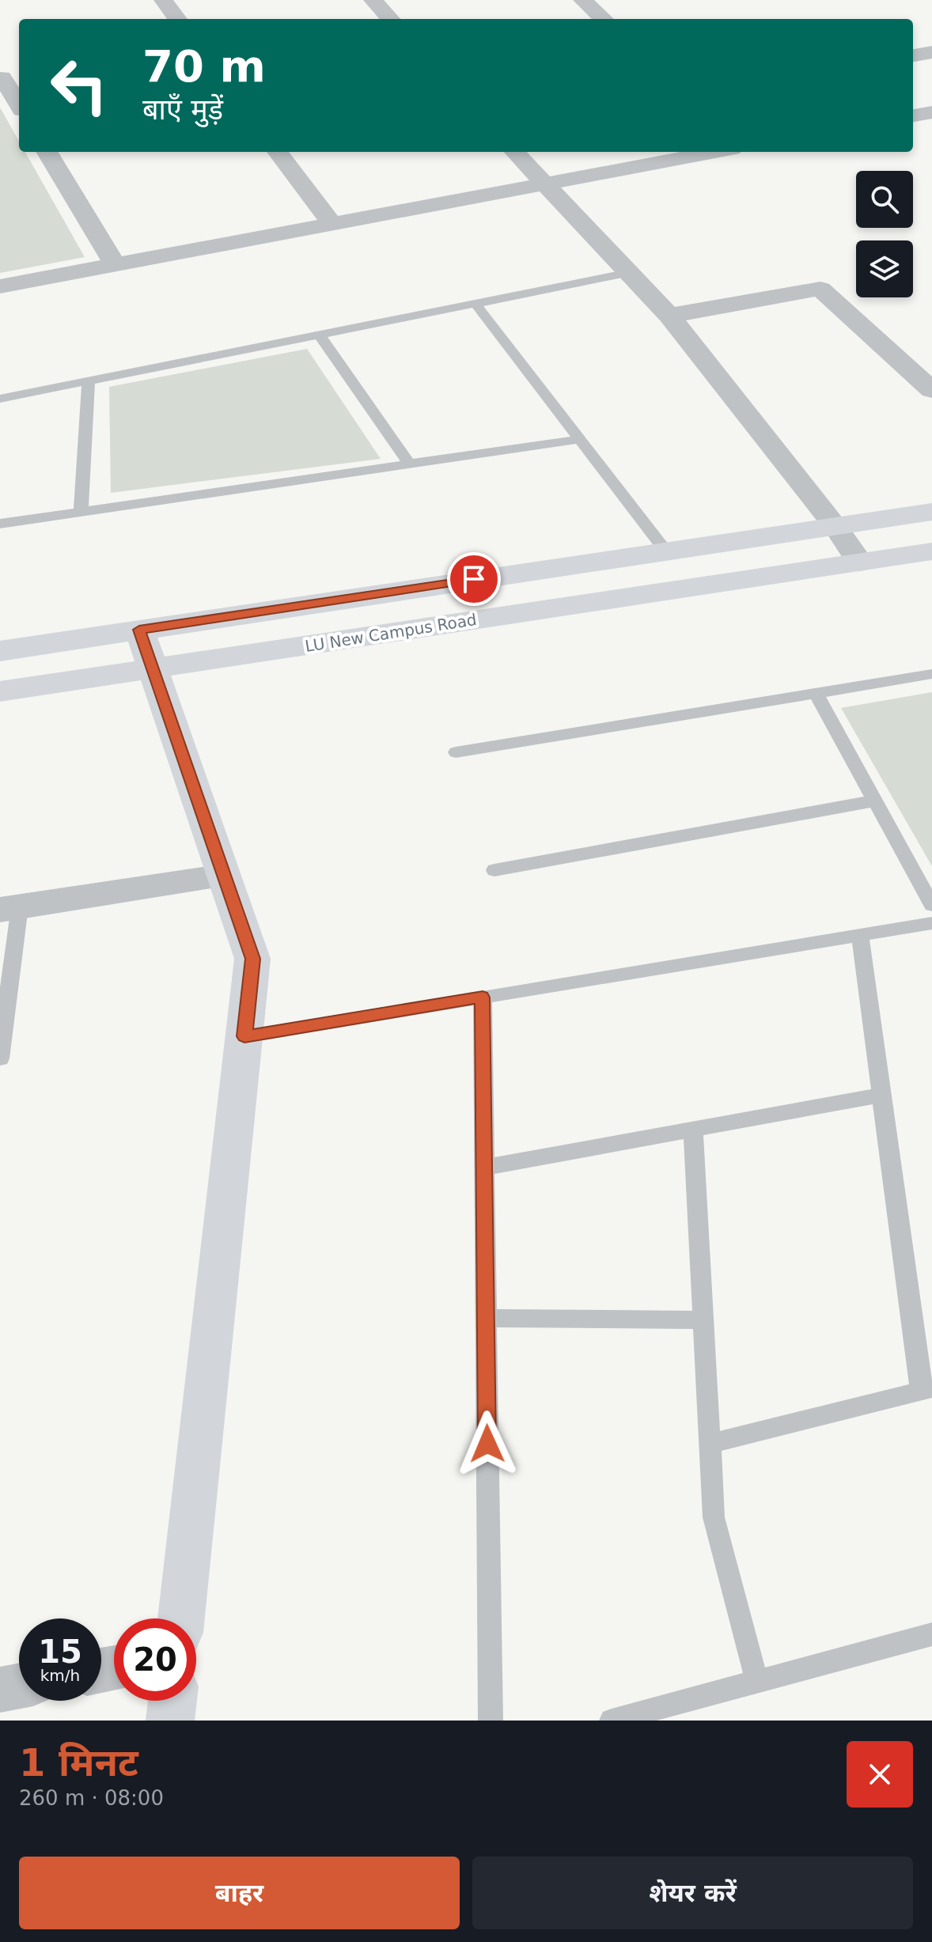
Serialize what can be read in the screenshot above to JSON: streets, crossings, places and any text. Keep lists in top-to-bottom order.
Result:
{
  "streets": {
    "street": ["LU New Campus Road"]
  },
  "page": {
    "turn": ["70 m", "बाएँ मुड़ें"],
    "speed": "15 km/h",
    "limit": "20",
    "heading": ["1 मिनट", "260 m · 08:00"],
    "buttons": ["बाहर", "शेयर करें"]
  }
}
